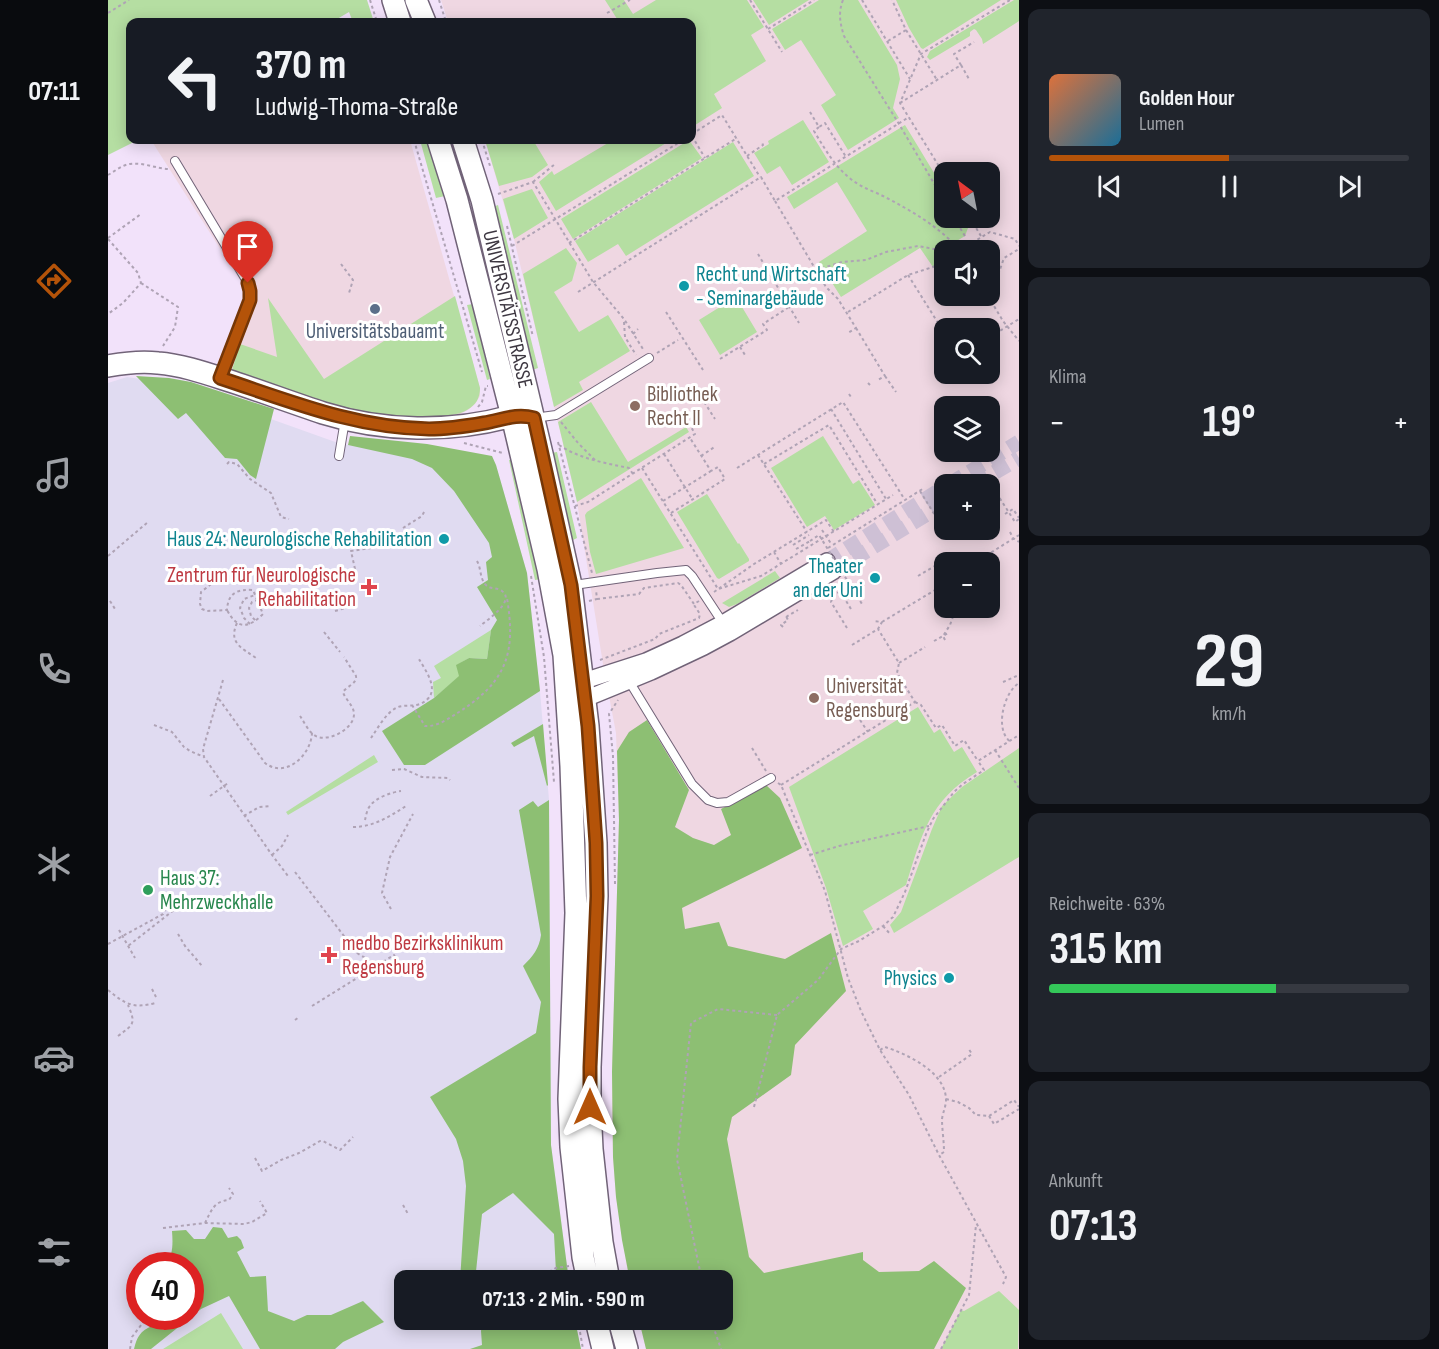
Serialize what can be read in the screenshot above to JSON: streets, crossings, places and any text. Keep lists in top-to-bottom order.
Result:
{
  "streets": {
    "street": ["UNIVERSITÄTSSTRASSE"]
  },
  "places": {
    "other": [
      "Recht und Wirtschaft - Seminargebäude",
      "Universitätsbauamt",
      "Bibliothek Recht II",
      "Haus 24: Neurologische Rehabilitation",
      "Theater an der Uni",
      "Universität Regensburg",
      "Haus 37: Mehrzweckhalle",
      "Physics"
    ],
    "health": ["Zentrum für Neurologische Rehabilitation", "medbo Bezirksklinikum Regensburg"]
  },
  "north": "top left",
  "page": {
    "tabs": "07:11",
    "turn": ["370 m", "Ludwig-Thoma-Straße"],
    "song": ["Golden Hour", "Lumen"],
    "map_buttons": ["+", "−"],
    "tile": [
      "Klima",
      ["29", "km/h"],
      ["Reichweite · 63%", "315 km"],
      ["Ankunft", "07:13"]
    ],
    "heat": ["−", "19°", "+"],
    "limit": "40",
    "trip": "07:13 · 2 Min. · 590 m"
  }
}
